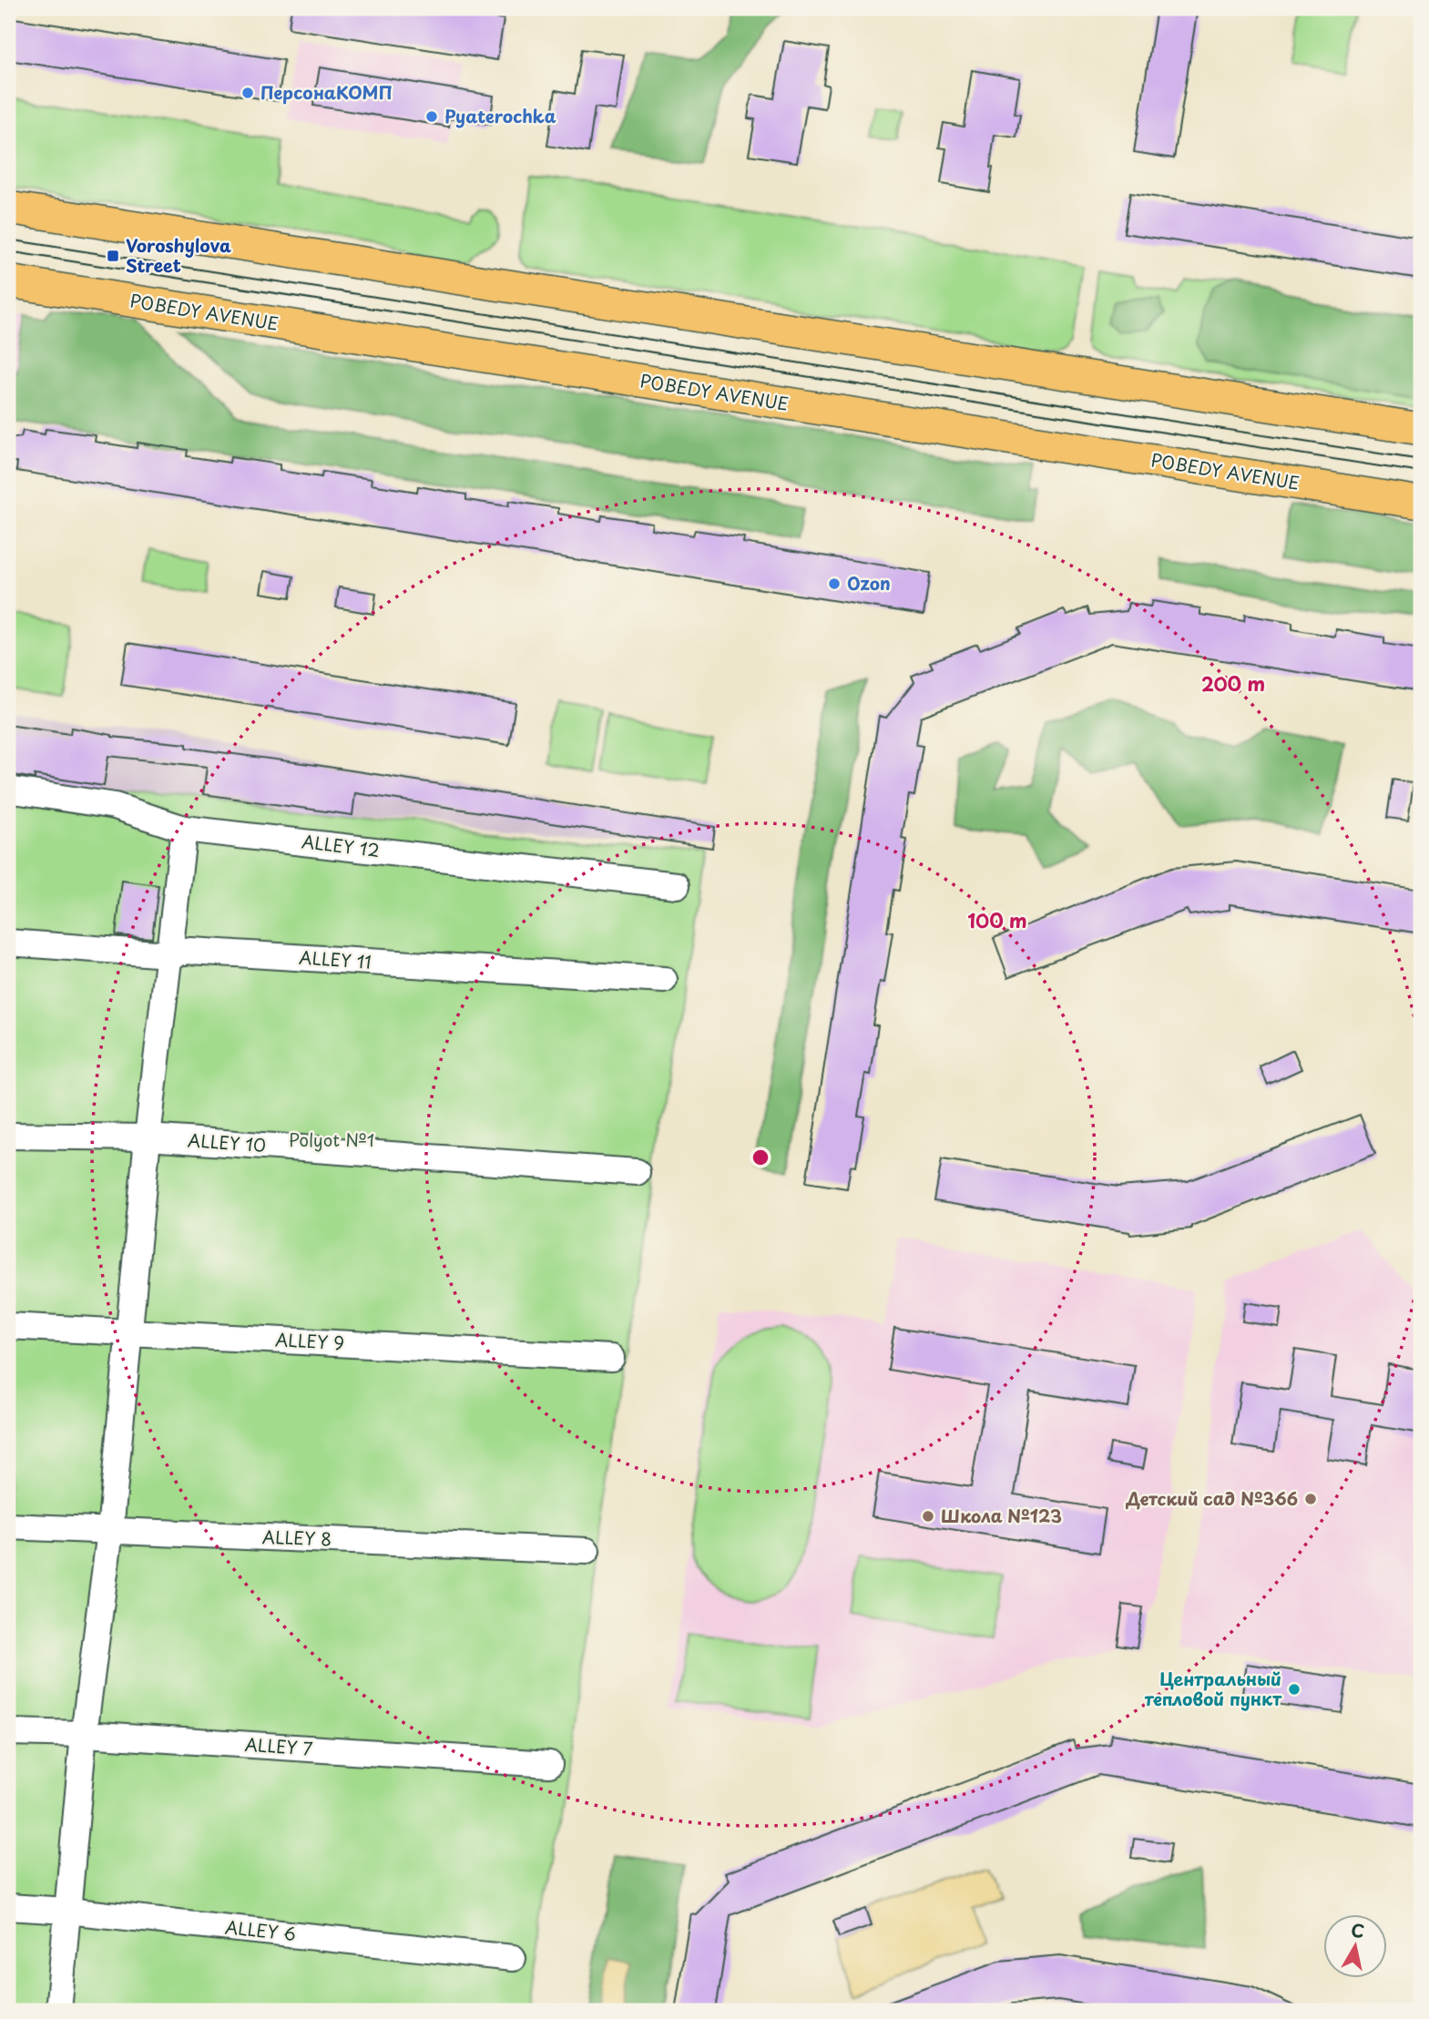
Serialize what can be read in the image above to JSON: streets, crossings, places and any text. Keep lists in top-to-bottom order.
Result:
{
  "streets": {
    "main road": ["POBEDY AVENUE"],
    "street": [
      "ALLEY 12",
      "ALLEY 11",
      "ALLEY 10",
      "ALLEY 9",
      "ALLEY 8",
      "ALLEY 7",
      "ALLEY 6"
    ]
  },
  "parks": ["Polyot №1"],
  "places": {
    "other": [
      "ПерсонаКОМП",
      "Pyaterochka",
      "Ozon",
      "Детский сад №366",
      "Школа №123",
      "Центральный тепловой пункт"
    ],
    "transit": ["Voroshylova Street"]
  },
  "north": "top",
  "rings": ["200 m", "100 m"]
}
